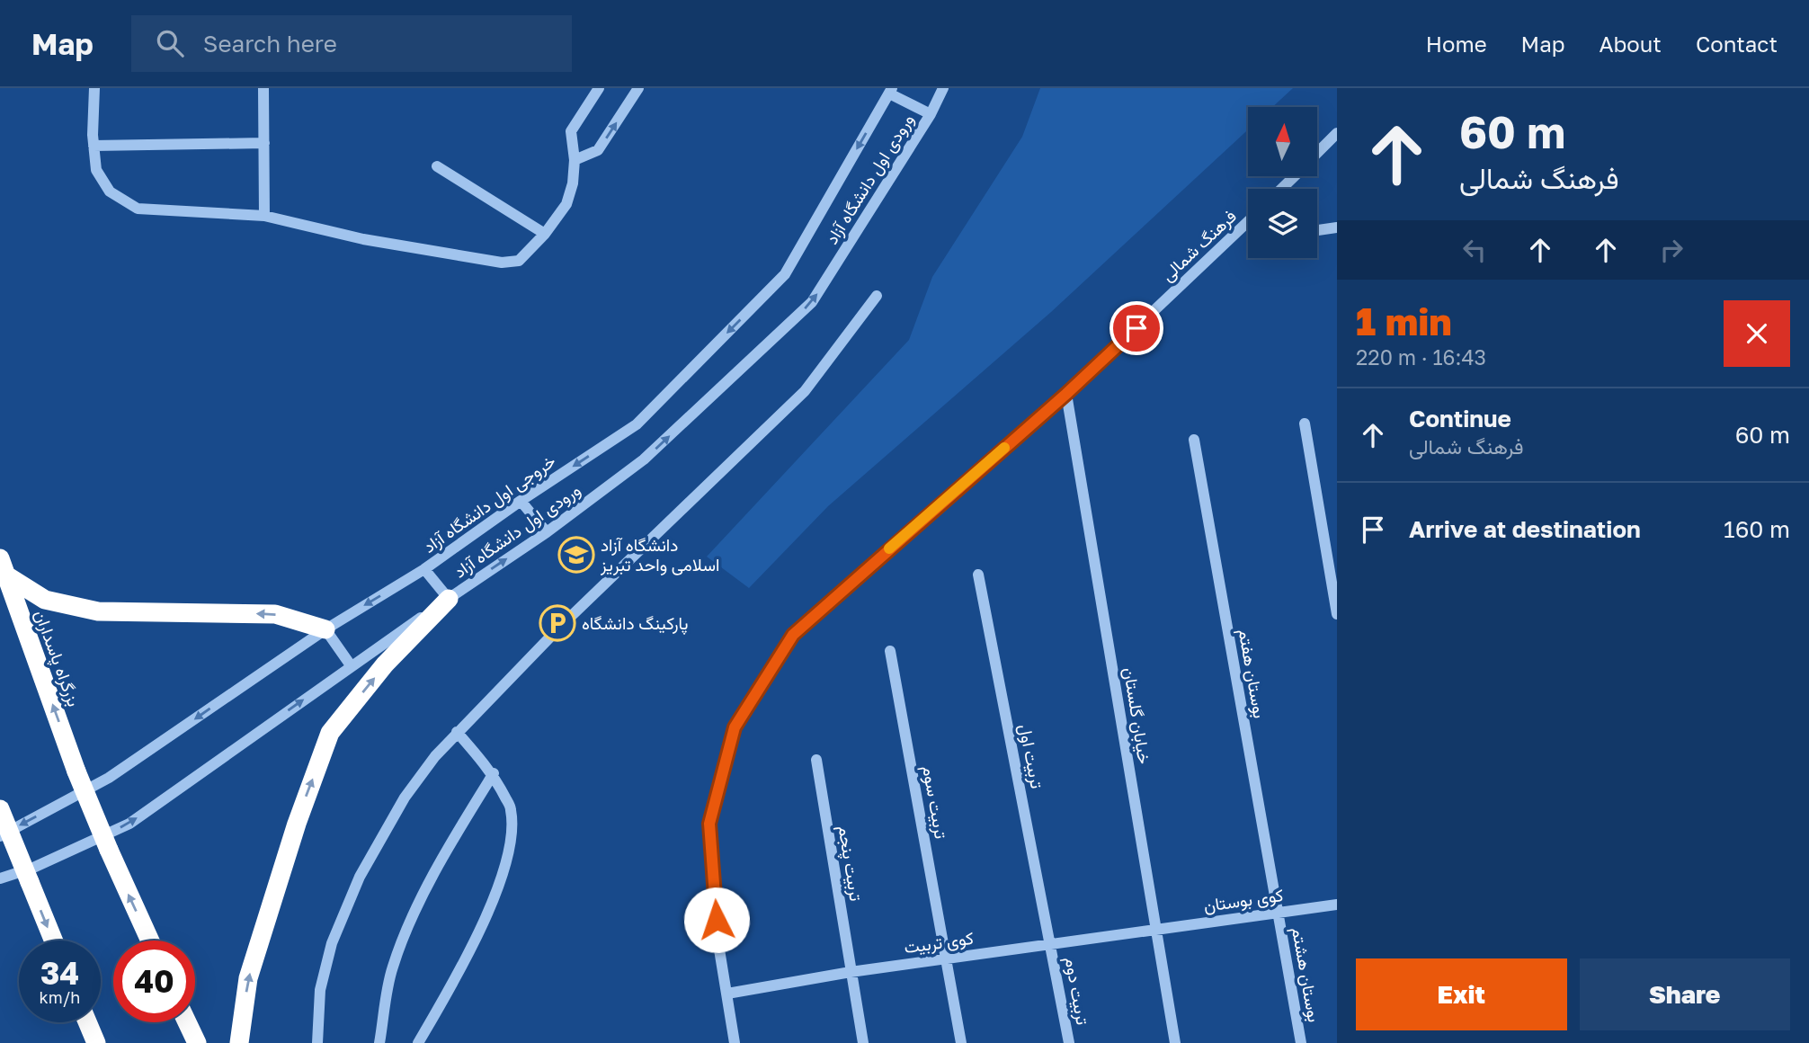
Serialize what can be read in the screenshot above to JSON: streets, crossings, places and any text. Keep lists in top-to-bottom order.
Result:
{
  "streets": {
    "highway": ["بزرگراه پاسداران"],
    "street": [
      "ورودی اول دانشگاه آزاد",
      "فرهنگ شمالی",
      "خروجی اول دانشگاه آزاد",
      "بوستان هفتم",
      "خیابان گلستان",
      "تربیت اول",
      "تربیت سوم",
      "تربیت پنجم",
      "کوی بوستان",
      "کوی تربیت",
      "بوستان هشتم",
      "تربیت دوم"
    ]
  },
  "crossings": [
    ["فرهنگ شمالی", "خیابان گلستان"],
    ["فرهنگ شمالی", "کوی تربیت"],
    ["بوستان هفتم", "کوی بوستان"],
    ["بوستان هفتم", "بوستان هشتم"],
    ["خیابان گلستان", "کوی بوستان"],
    ["خیابان گلستان", "کوی تربیت"],
    ["تربیت اول", "کوی تربیت"],
    ["تربیت اول", "تربیت دوم"],
    ["تربیت سوم", "کوی تربیت"],
    ["تربیت پنجم", "کوی تربیت"],
    ["کوی بوستان", "کوی تربیت"],
    ["کوی بوستان", "بوستان هشتم"],
    ["کوی تربیت", "تربیت دوم"]
  ],
  "one_way": ["خروجی اول دانشگاه آزاد"],
  "places": {
    "school or university": ["دانشگاه آزاد اسلامی واحد تبریز"],
    "parking": ["پارکینگ دانشگاه"]
  },
  "north": "top",
  "page": {
    "header": "Map",
    "search": "Search here",
    "nav": [
      "Home",
      "Map",
      "About",
      "Contact"
    ],
    "turn": ["60 m", "فرهنگ شمالی"],
    "heading": ["1 min", "220 m · 16:43"],
    "list": [
      {
        "name": "Continue",
        "note": "فرهنگ شمالی",
        "value": "60 m"
      },
      {
        "name": "Arrive at destination",
        "value": "160 m"
      }
    ],
    "speed": "34 km/h",
    "limit": "40",
    "buttons": ["Exit", "Share"]
  }
}
